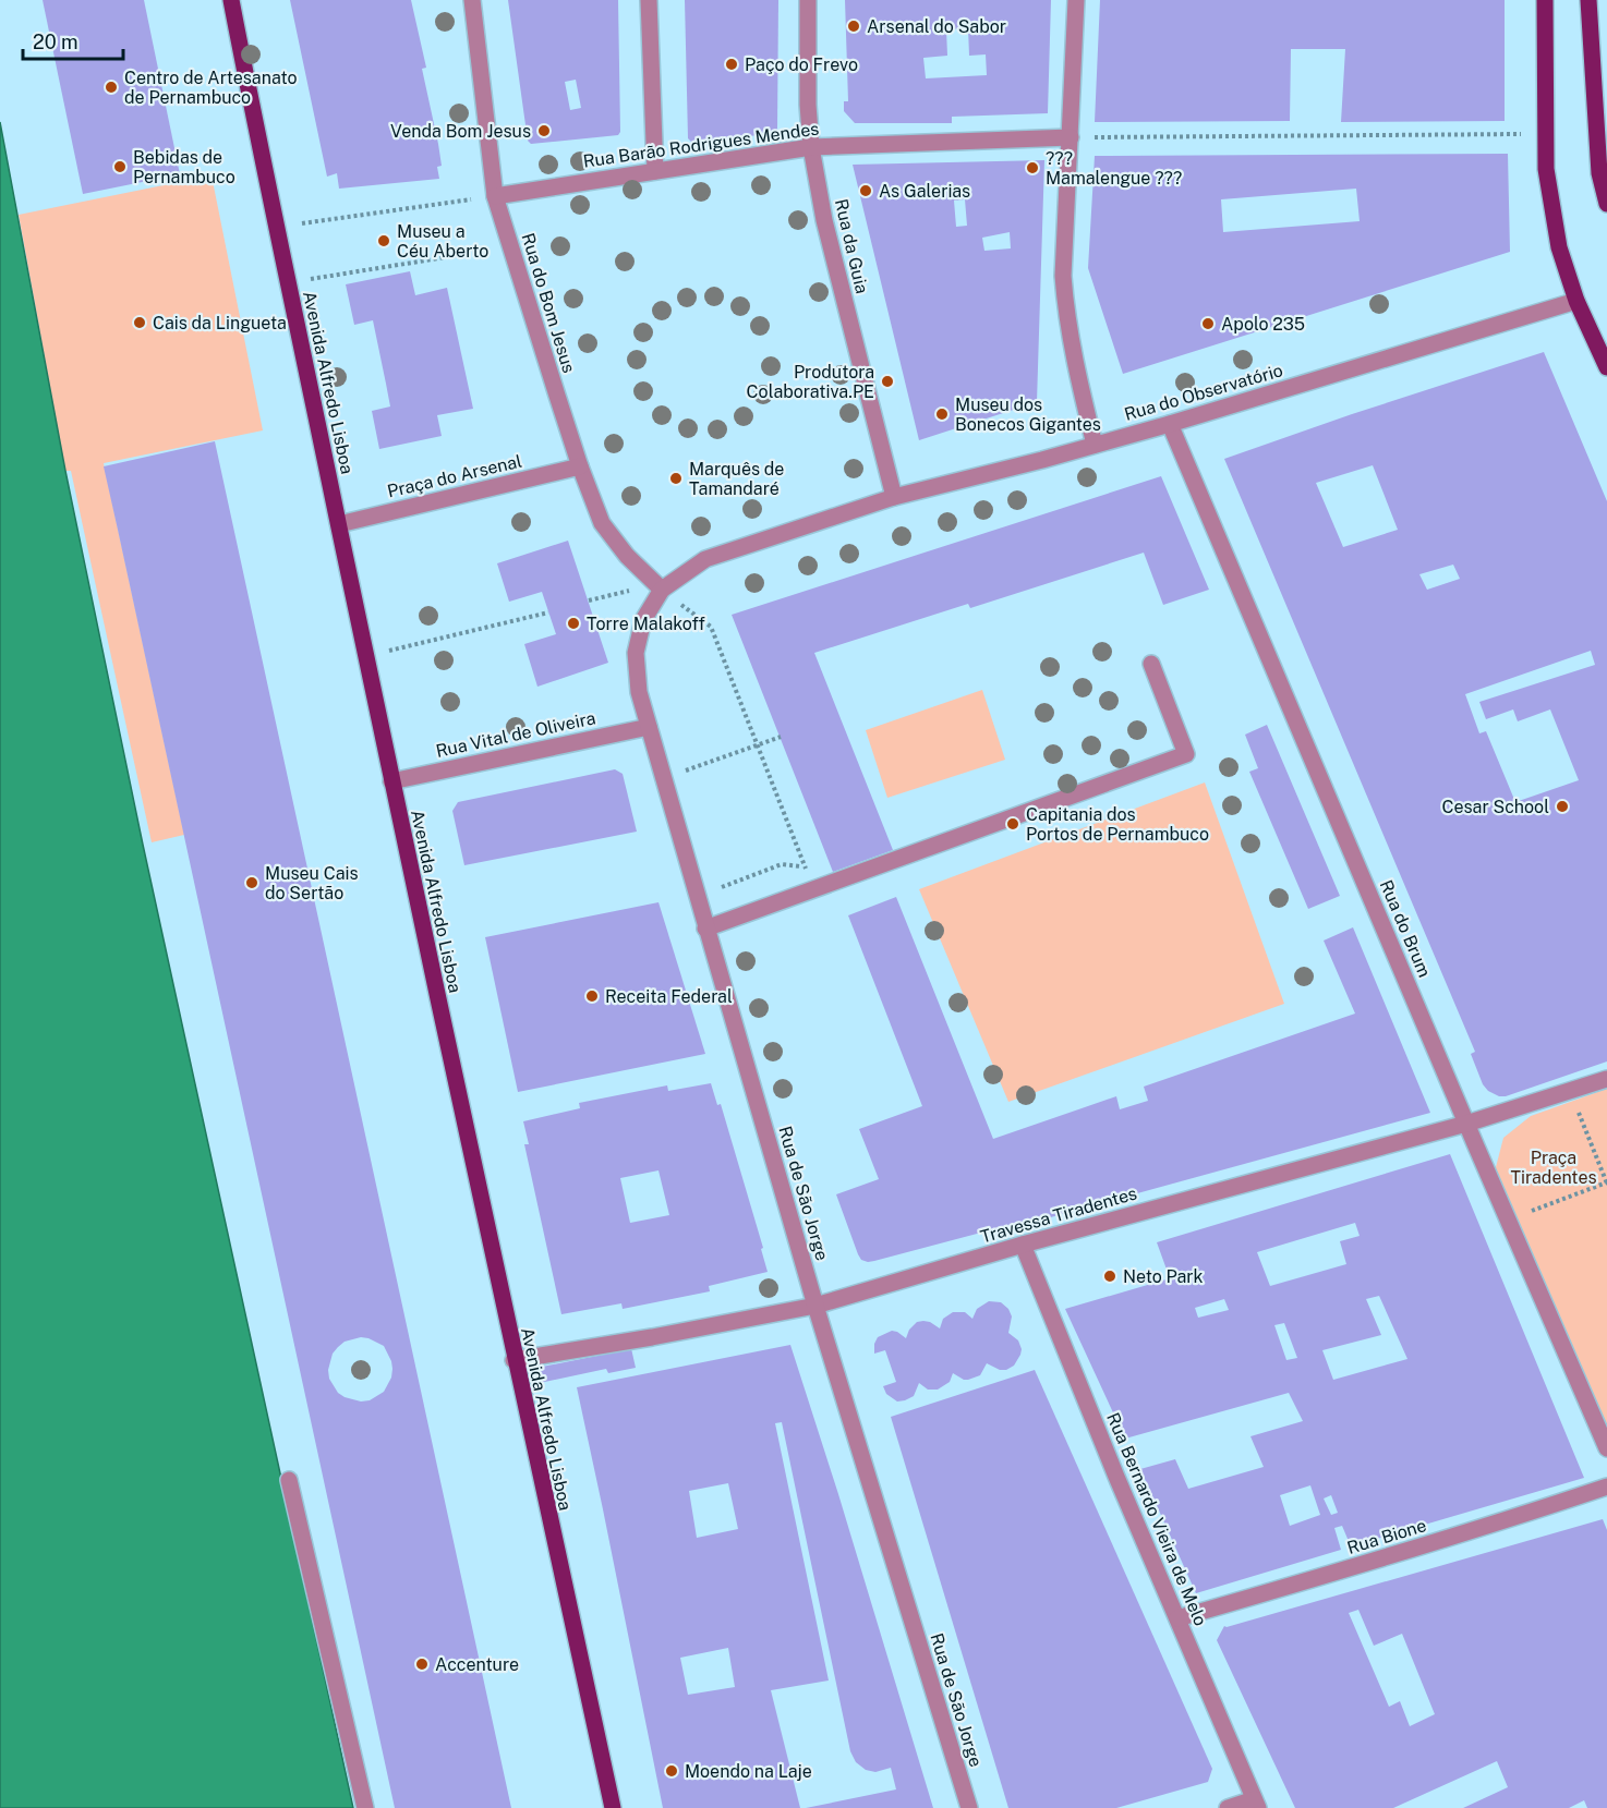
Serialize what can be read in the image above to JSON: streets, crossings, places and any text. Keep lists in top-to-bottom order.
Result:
{
  "streets": {
    "main road": ["Avenida Alfredo Lisboa"],
    "street": [
      "Rua Barão Rodrigues Mendes",
      "Rua da Guia",
      "Rua do Bom Jesus",
      "Rua do Observatório",
      "Praça do Arsenal",
      "Rua Vital de Oliveira",
      "Rua do Brum",
      "Rua de São Jorge",
      "Travessa Tiradentes",
      "Rua Bernardo Vieira de Melo",
      "Rua Bione"
    ]
  },
  "crossings": [
    ["Rua Barão Rodrigues Mendes", "Rua da Guia"],
    ["Rua Barão Rodrigues Mendes", "Rua do Bom Jesus"],
    ["Rua da Guia", "Rua do Observatório"],
    ["Rua do Bom Jesus", "Rua do Observatório"],
    ["Rua do Bom Jesus", "Praça do Arsenal"],
    ["Rua do Bom Jesus", "Rua de São Jorge"],
    ["Avenida Alfredo Lisboa", "Praça do Arsenal"],
    ["Avenida Alfredo Lisboa", "Rua Vital de Oliveira"],
    ["Avenida Alfredo Lisboa", "Travessa Tiradentes"],
    ["Rua do Observatório", "Rua do Brum"],
    ["Rua do Observatório", "Rua de São Jorge"],
    ["Rua Vital de Oliveira", "Rua de São Jorge"],
    ["Rua do Brum", "Travessa Tiradentes"],
    ["Rua de São Jorge", "Travessa Tiradentes"],
    ["Travessa Tiradentes", "Rua Bernardo Vieira de Melo"],
    ["Rua Bernardo Vieira de Melo", "Rua Bione"]
  ],
  "parks": ["Praça Tiradentes"],
  "places": [
    "Arsenal do Sabor",
    "Paço do Frevo",
    "Centro de Artesanato de Pernambuco",
    "Venda Bom Jesus",
    "Bebidas de Pernambuco",
    "??? Mamalengue ???",
    "As Galerias",
    "Museu a Céu Aberto",
    "Cais da Lingueta",
    "Apolo 235",
    "Produtora Colaborativa.PE",
    "Museu dos Bonecos Gigantes",
    "Marquês de Tamandaré",
    "Torre Malakoff",
    "Cesar School",
    "Capitania dos Portos de Pernambuco",
    "Museu Cais do Sertão",
    "Receita Federal",
    "Neto Park",
    "Accenture",
    "Moendo na Laje"
  ],
  "scale_bar": "20 m"
}
